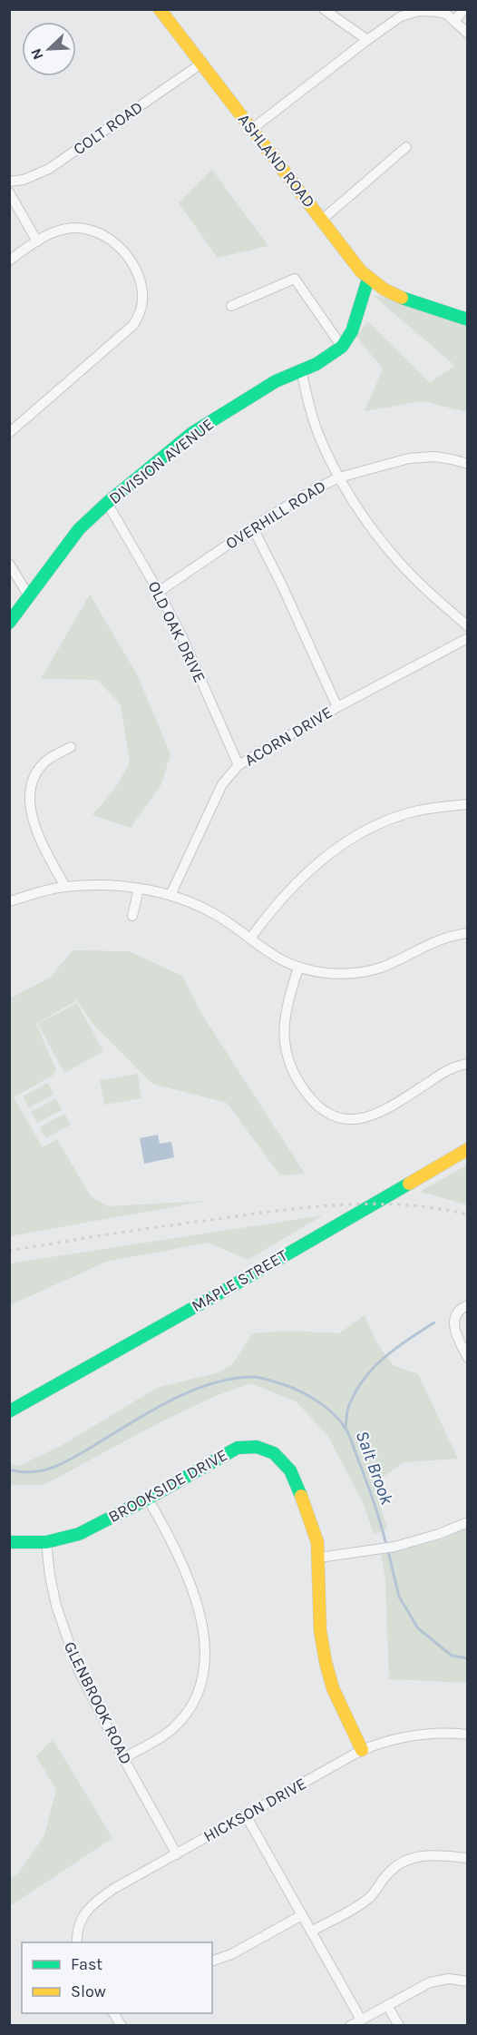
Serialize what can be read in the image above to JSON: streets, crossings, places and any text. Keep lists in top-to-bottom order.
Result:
{
  "streets": {
    "street": [
      "COLT ROAD",
      "ASHLAND ROAD",
      "DIVISION AVENUE",
      "OVERHILL ROAD",
      "OLD OAK DRIVE",
      "ACORN DRIVE",
      "MAPLE STREET",
      "BROOKSIDE DRIVE",
      "GLENBROOK ROAD",
      "HICKSON DRIVE"
    ]
  },
  "crossings": [
    ["COLT ROAD", "ASHLAND ROAD"],
    ["ASHLAND ROAD", "DIVISION AVENUE"],
    ["DIVISION AVENUE", "OLD OAK DRIVE"],
    ["OVERHILL ROAD", "OLD OAK DRIVE"],
    ["OLD OAK DRIVE", "ACORN DRIVE"],
    ["BROOKSIDE DRIVE", "GLENBROOK ROAD"],
    ["BROOKSIDE DRIVE", "HICKSON DRIVE"],
    ["GLENBROOK ROAD", "HICKSON DRIVE"]
  ],
  "water": ["Salt Brook"],
  "legend": ["Fast", "Slow"],
  "north": "bottom left"
}
